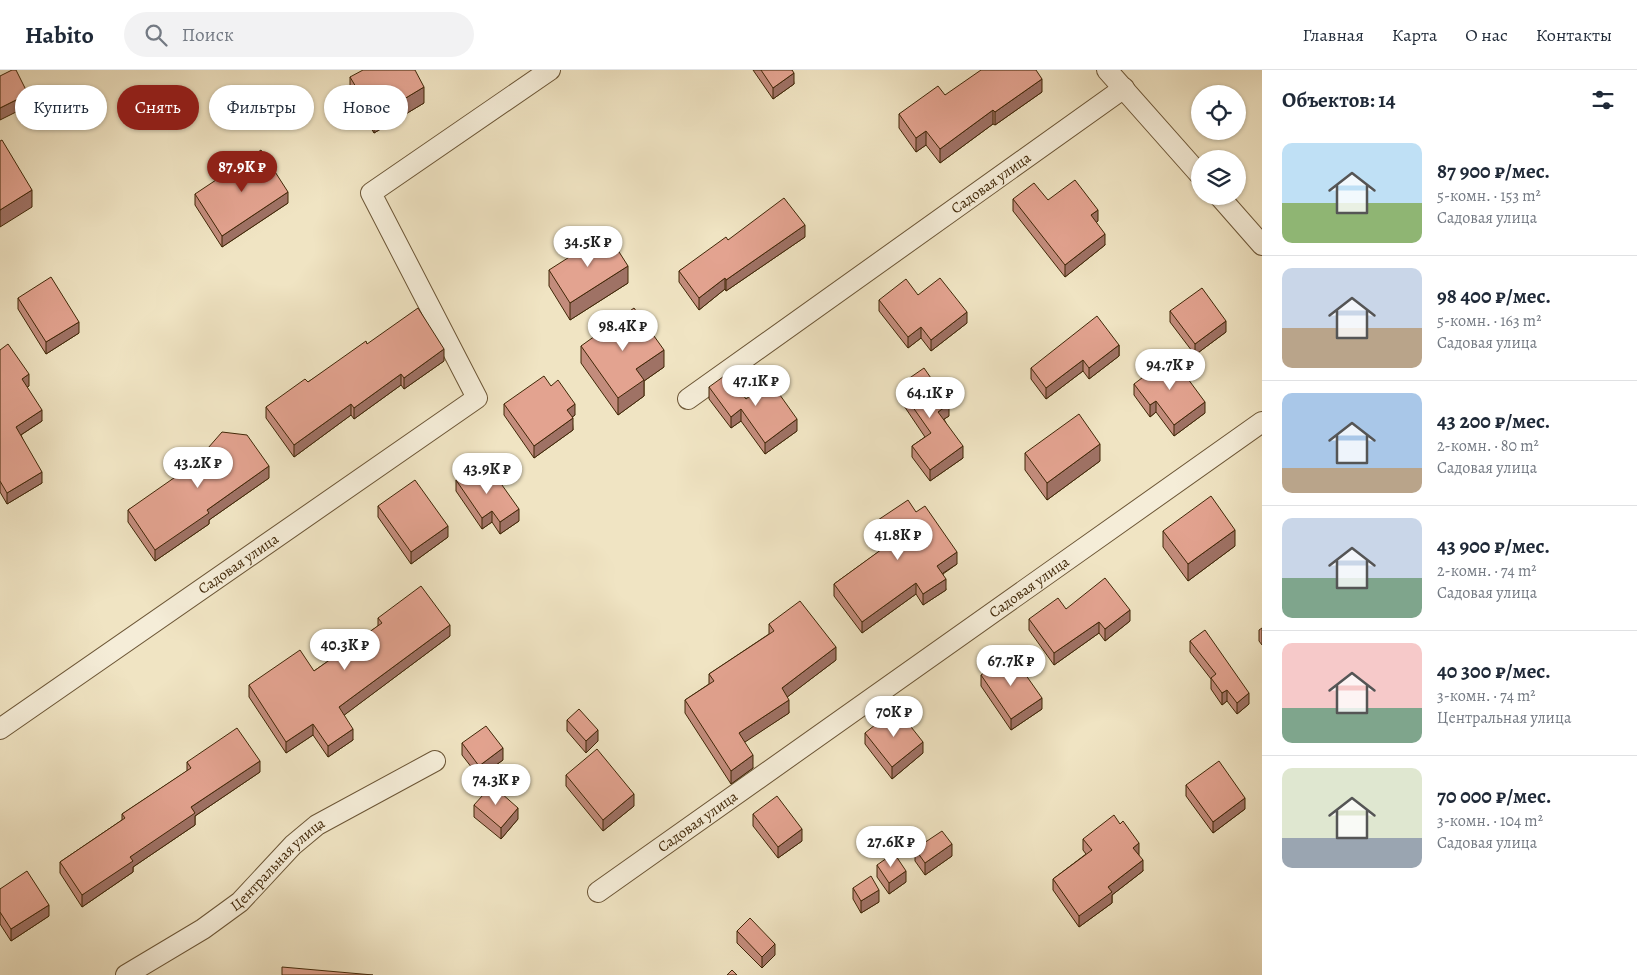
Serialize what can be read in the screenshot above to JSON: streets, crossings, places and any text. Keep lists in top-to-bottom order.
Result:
{
  "streets": {
    "street": ["Садовая улица", "Центральная улица"]
  },
  "page": {
    "header": "Habito",
    "search": "Поиск",
    "nav": [
      "Главная",
      "Карта",
      "О нас",
      "Контакты"
    ],
    "heading": "Объектов: 14",
    "chip": [
      "Купить",
      "Снять",
      "Фильтры",
      "Новое"
    ],
    "list": [
      {
        "name": "87 900 ₽/мес.",
        "note": "5-комн. · 153 m² · Садовая улица"
      },
      {
        "name": "98 400 ₽/мес.",
        "note": "5-комн. · 163 m² · Садовая улица"
      },
      {
        "name": "43 200 ₽/мес.",
        "note": "2-комн. · 80 m² · Садовая улица"
      },
      {
        "name": "43 900 ₽/мес.",
        "note": "2-комн. · 74 m² · Садовая улица"
      },
      {
        "name": "40 300 ₽/мес.",
        "note": "3-комн. · 74 m² · Центральная улица"
      },
      {
        "name": "70 000 ₽/мес.",
        "note": "3-комн. · 104 m² · Садовая улица"
      }
    ],
    "price": [
      "87.9K ₽",
      "34.5K ₽",
      "98.4K ₽",
      "94.7K ₽",
      "47.1K ₽",
      "64.1K ₽",
      "43.2K ₽",
      "43.9K ₽",
      "41.8K ₽",
      "40.3K ₽",
      "67.7K ₽",
      "70K ₽",
      "74.3K ₽",
      "27.6K ₽"
    ]
  }
}
